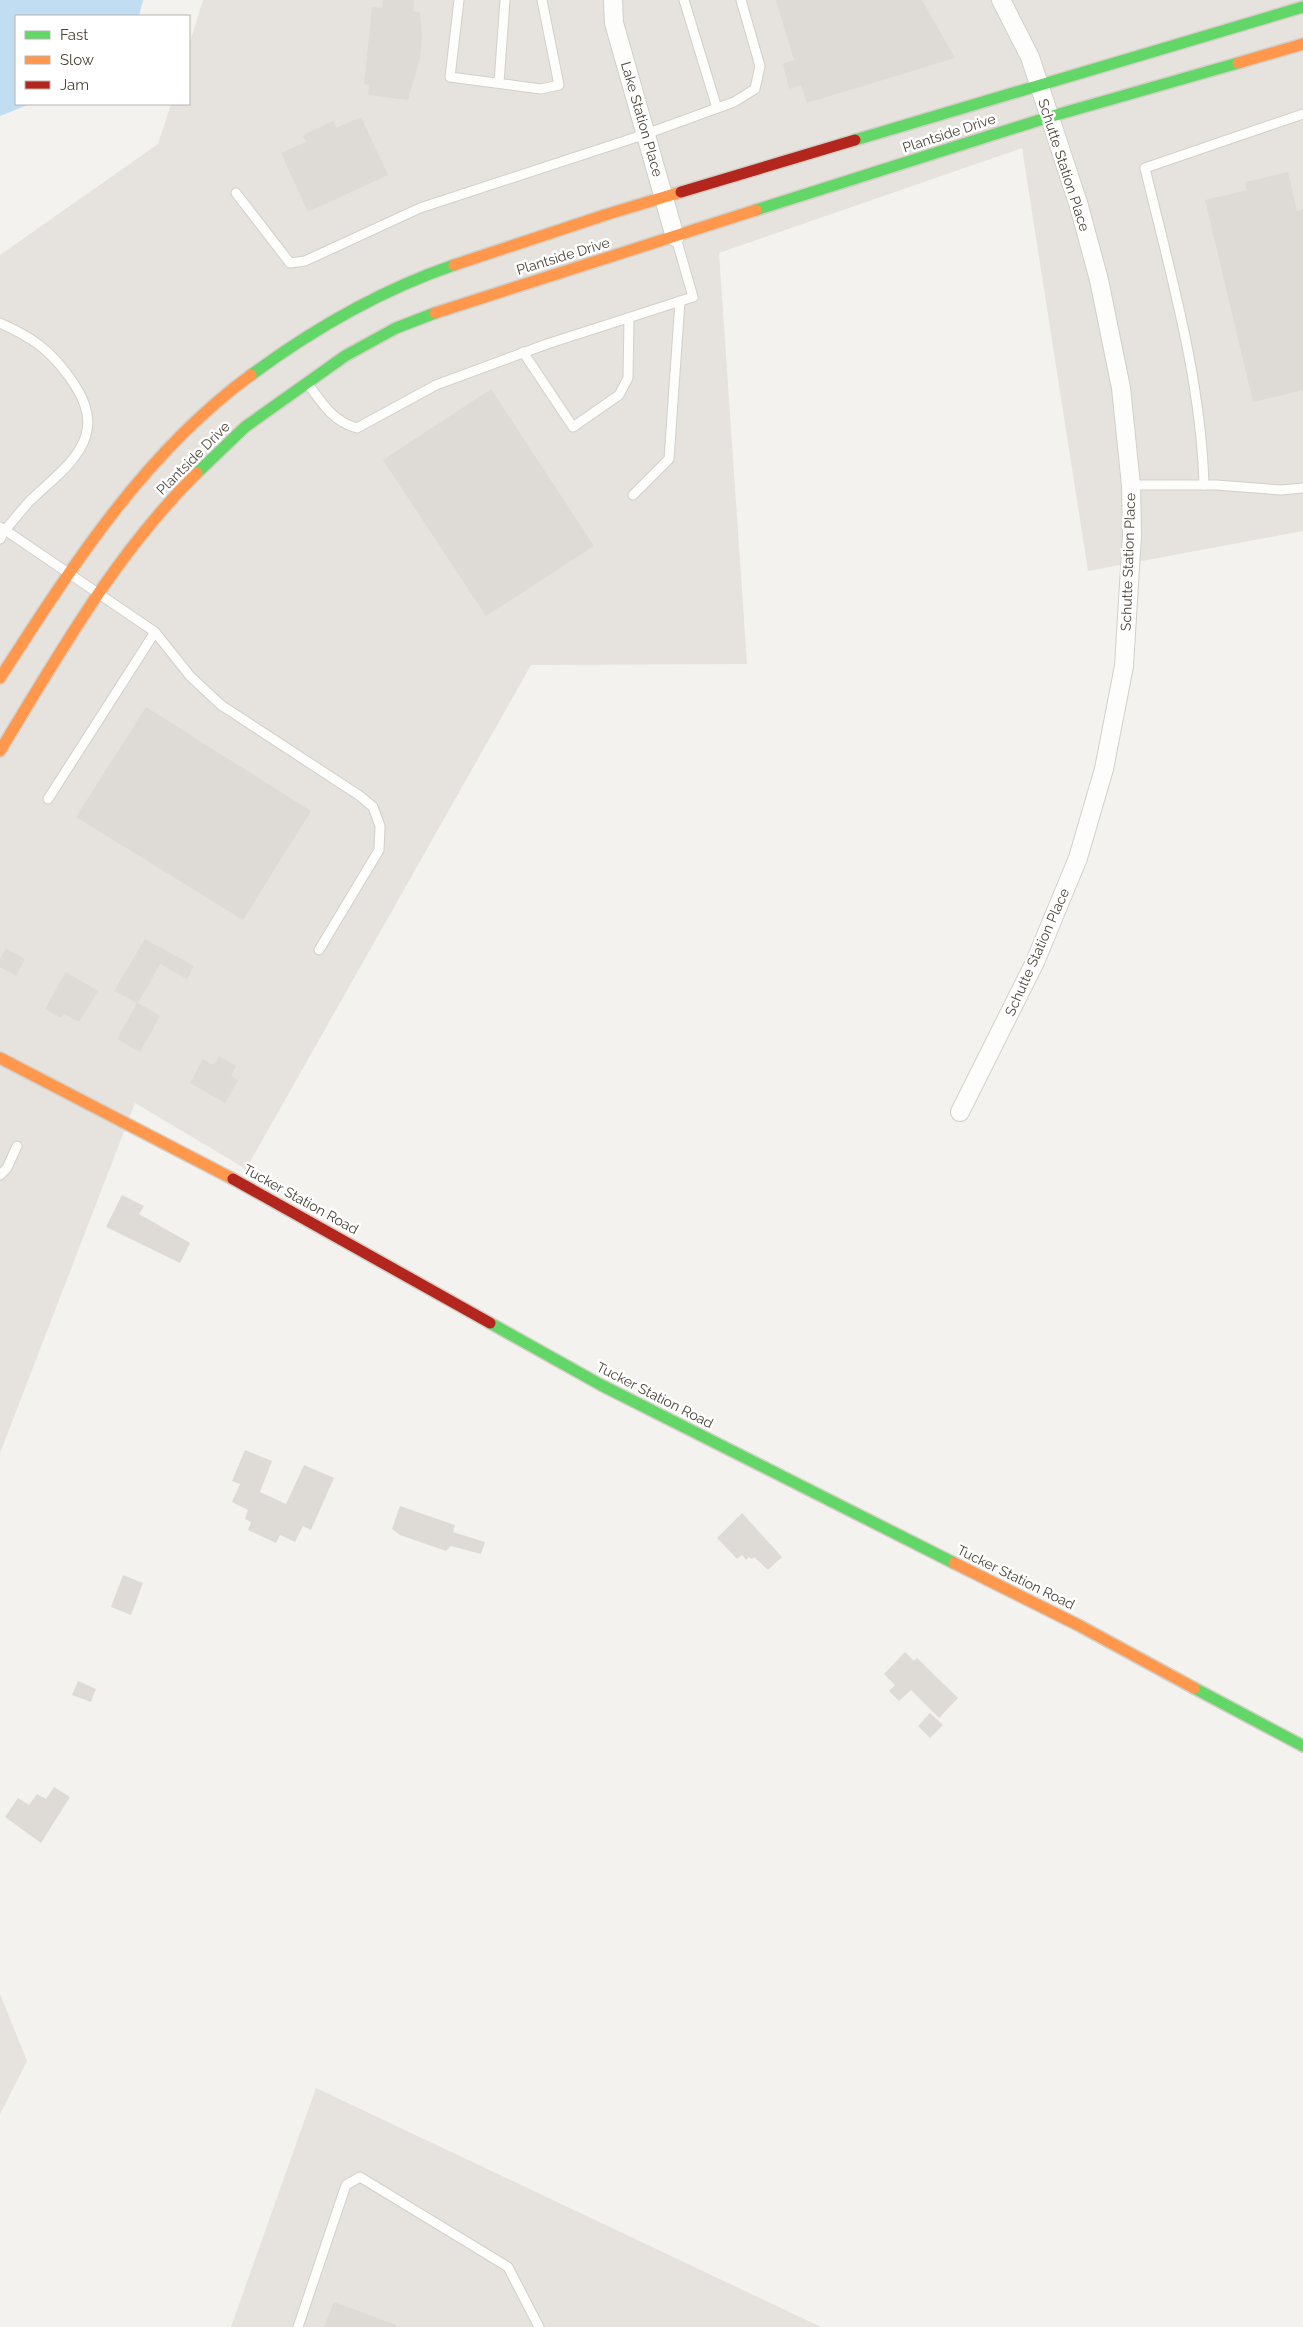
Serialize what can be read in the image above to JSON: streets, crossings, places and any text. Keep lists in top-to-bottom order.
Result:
{
  "streets": {
    "street": [
      "Lake Station Place",
      "Plantside Drive",
      "Schutte Station Place",
      "Tucker Station Road"
    ]
  },
  "crossings": [
    ["Lake Station Place", "Plantside Drive"],
    ["Plantside Drive", "Schutte Station Place"]
  ],
  "legend": ["Fast", "Slow", "Jam"]
}
